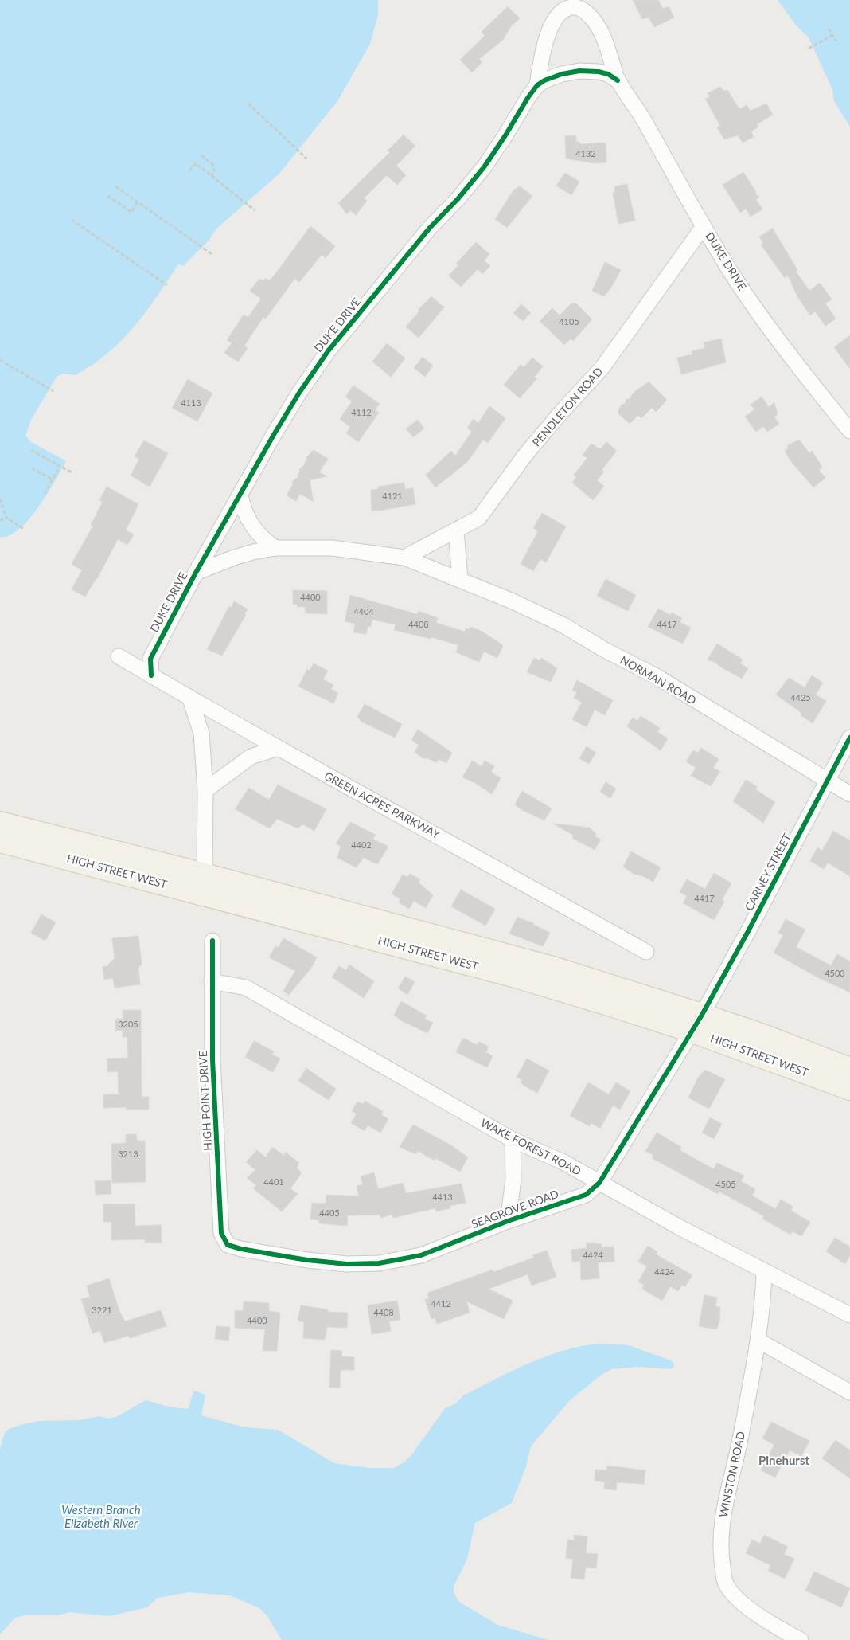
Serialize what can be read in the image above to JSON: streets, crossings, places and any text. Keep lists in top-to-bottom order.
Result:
{
  "streets": {
    "main road": ["HIGH STREET WEST"],
    "street": [
      "DUKE DRIVE",
      "PENDLETON ROAD",
      "NORMAN ROAD",
      "GREEN ACRES PARKWAY",
      "CARNEY STREET",
      "HIGH POINT DRIVE",
      "WAKE FOREST ROAD",
      "SEAGROVE ROAD",
      "WINSTON ROAD"
    ]
  },
  "crossings": [
    ["DUKE DRIVE", "PENDLETON ROAD"],
    ["DUKE DRIVE", "NORMAN ROAD"],
    ["DUKE DRIVE", "GREEN ACRES PARKWAY"],
    ["PENDLETON ROAD", "NORMAN ROAD"],
    ["NORMAN ROAD", "CARNEY STREET"],
    ["HIGH STREET WEST", "CARNEY STREET"],
    ["HIGH STREET WEST", "SEAGROVE ROAD"],
    ["CARNEY STREET", "SEAGROVE ROAD"],
    ["HIGH POINT DRIVE", "WAKE FOREST ROAD"],
    ["HIGH POINT DRIVE", "SEAGROVE ROAD"],
    ["WAKE FOREST ROAD", "SEAGROVE ROAD"],
    ["WAKE FOREST ROAD", "WINSTON ROAD"]
  ],
  "districts": ["Pinehurst"],
  "water": ["Western Branch Elizabeth River"],
  "house_numbers": [
    "4132",
    "4105",
    "4113",
    "4112",
    "4121",
    "4400",
    "4404",
    "4408",
    "4417",
    "4425",
    "4402",
    "4417",
    "4503",
    "3205",
    "3213",
    "4401",
    "4505",
    "4413",
    "4405",
    "4424",
    "4424",
    "4412",
    "3221",
    "4408",
    "4400"
  ]
}
